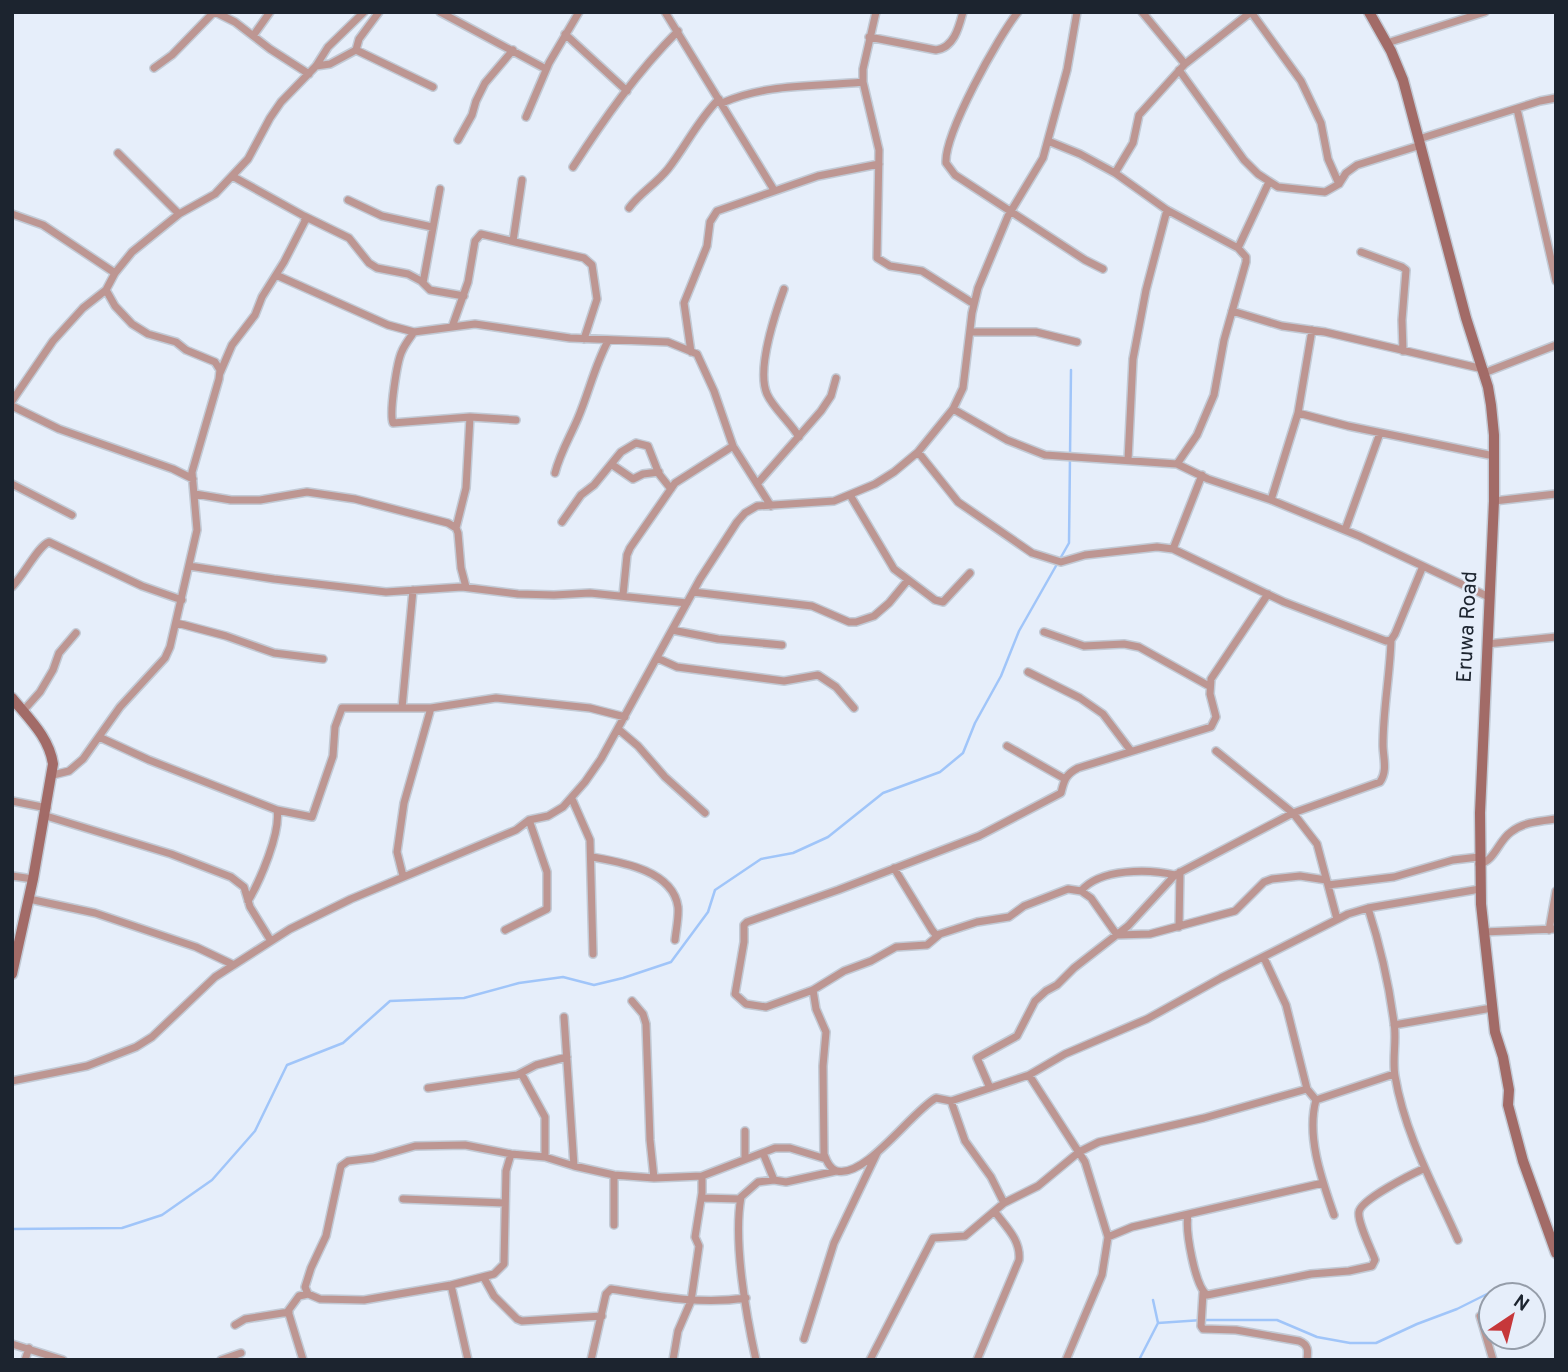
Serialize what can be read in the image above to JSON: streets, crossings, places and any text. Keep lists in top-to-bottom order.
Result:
{
  "streets": {
    "main road": ["Eruwa Road"]
  },
  "north": "top right"
}
